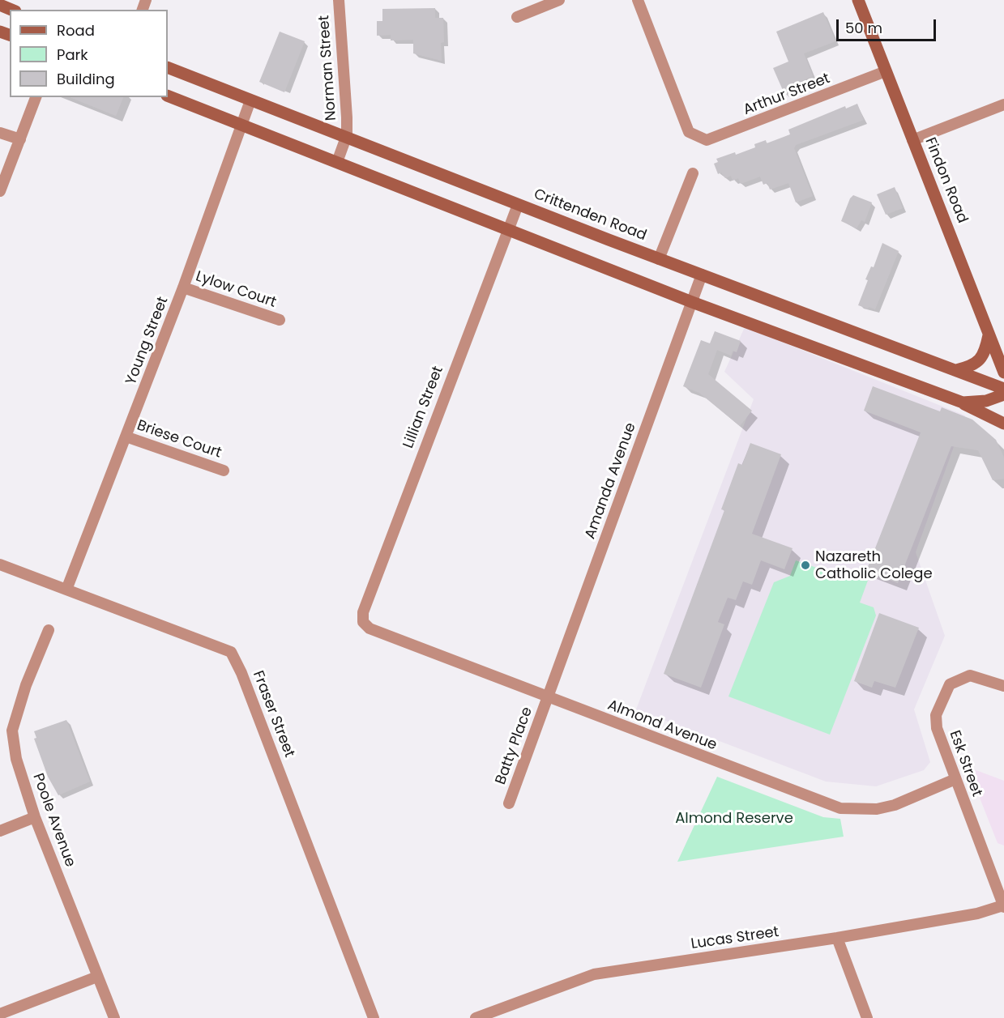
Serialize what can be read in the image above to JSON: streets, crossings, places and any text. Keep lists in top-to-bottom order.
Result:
{
  "streets": {
    "main road": ["Findon Road", "Crittenden Road"],
    "street": [
      "Norman Street",
      "Arthur Street",
      "Lylow Court",
      "Young Street",
      "Lillian Street",
      "Briese Court",
      "Amanda Avenue",
      "Fraser Street",
      "Almond Avenue",
      "Batty Place",
      "Esk Street",
      "Poole Avenue",
      "Lucas Street"
    ]
  },
  "crossings": [
    ["Norman Street", "Crittenden Road"],
    ["Arthur Street", "Findon Road"],
    ["Crittenden Road", "Young Street"],
    ["Crittenden Road", "Lillian Street"],
    ["Crittenden Road", "Amanda Avenue"],
    ["Lylow Court", "Young Street"],
    ["Young Street", "Briese Court"],
    ["Young Street", "Fraser Street"],
    ["Lillian Street", "Almond Avenue"],
    ["Amanda Avenue", "Almond Avenue"],
    ["Amanda Avenue", "Batty Place"],
    ["Almond Avenue", "Batty Place"],
    ["Almond Avenue", "Esk Street"],
    ["Esk Street", "Lucas Street"]
  ],
  "parks": ["Almond Reserve"],
  "places": ["Nazareth Catholic Colege"],
  "legend": ["Road", "Park", "Building"],
  "scale_bar": "50 m"
}
